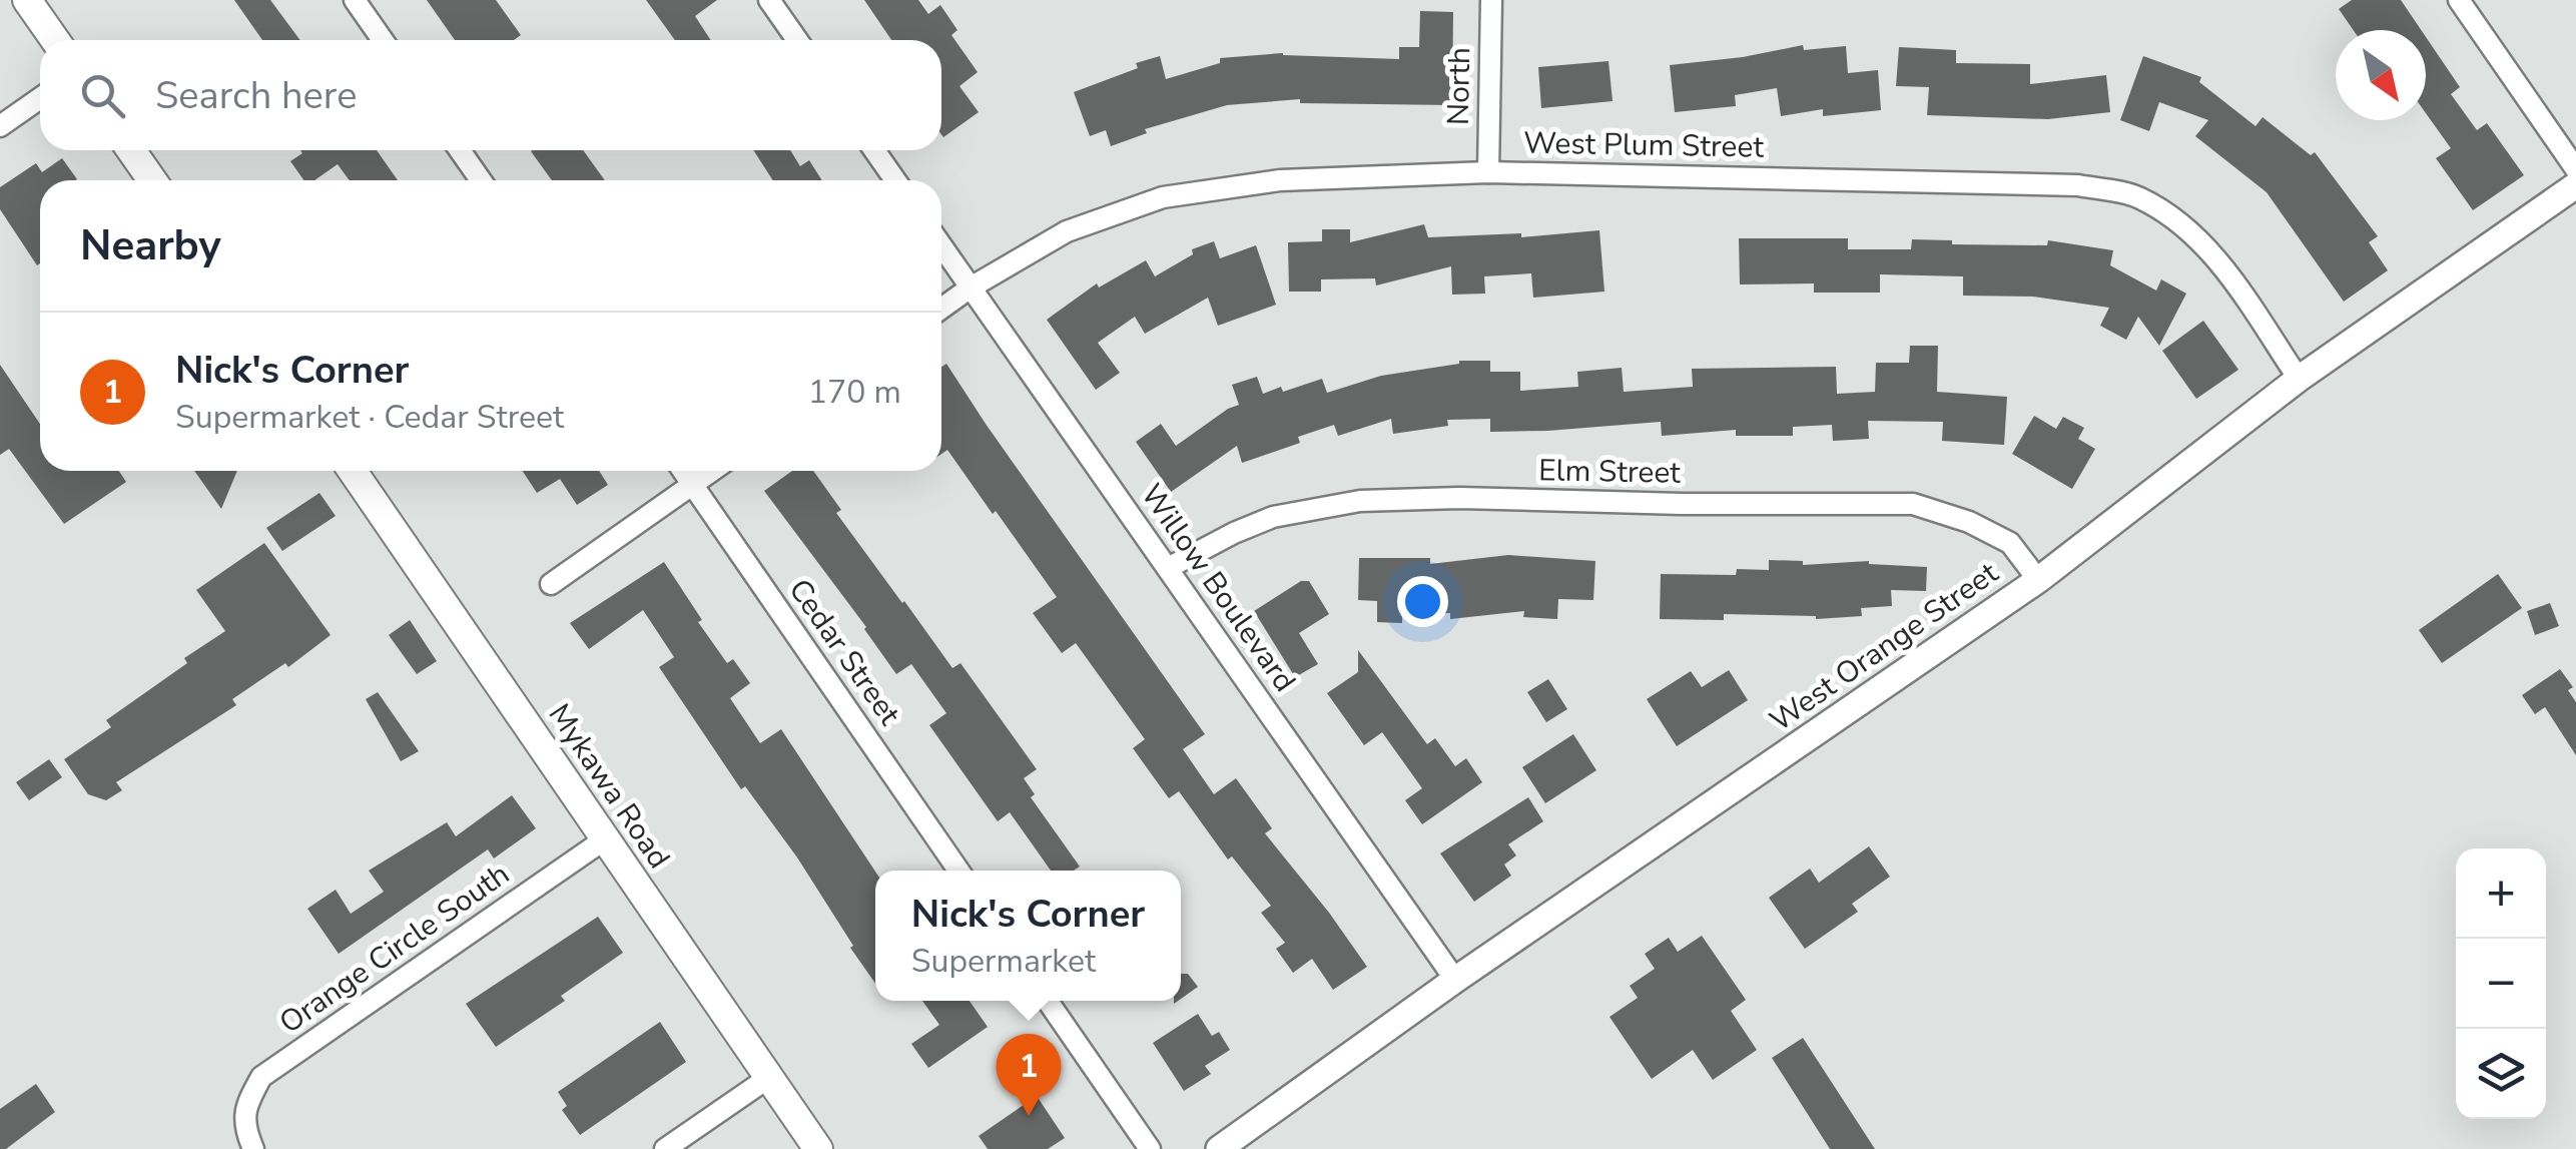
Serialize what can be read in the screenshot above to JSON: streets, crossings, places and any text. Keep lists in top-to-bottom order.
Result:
{
  "streets": {
    "main road": ["Mykawa Road"],
    "street": [
      "North",
      "West Plum Street",
      "Elm Street",
      "Willow Boulevard",
      "West Orange Street",
      "Cedar Street",
      "Orange Circle South"
    ]
  },
  "crossings": [
    ["North", "West Plum Street"],
    ["West Plum Street", "Willow Boulevard"],
    ["West Plum Street", "West Orange Street"],
    ["Elm Street", "Willow Boulevard"],
    ["Elm Street", "West Orange Street"],
    ["Willow Boulevard", "West Orange Street"],
    ["Mykawa Road", "Orange Circle South"]
  ],
  "north": "bottom right",
  "page": {
    "search": "Search here",
    "heading": "Nearby",
    "list": [
      {
        "mark": "1",
        "name": "Nick's Corner",
        "note": "Supermarket · Cedar Street",
        "value": "170 m"
      }
    ],
    "map_buttons": ["+", "−"],
    "popup": ["Nick's Corner", "Supermarket"],
    "pins": "1"
  }
}
